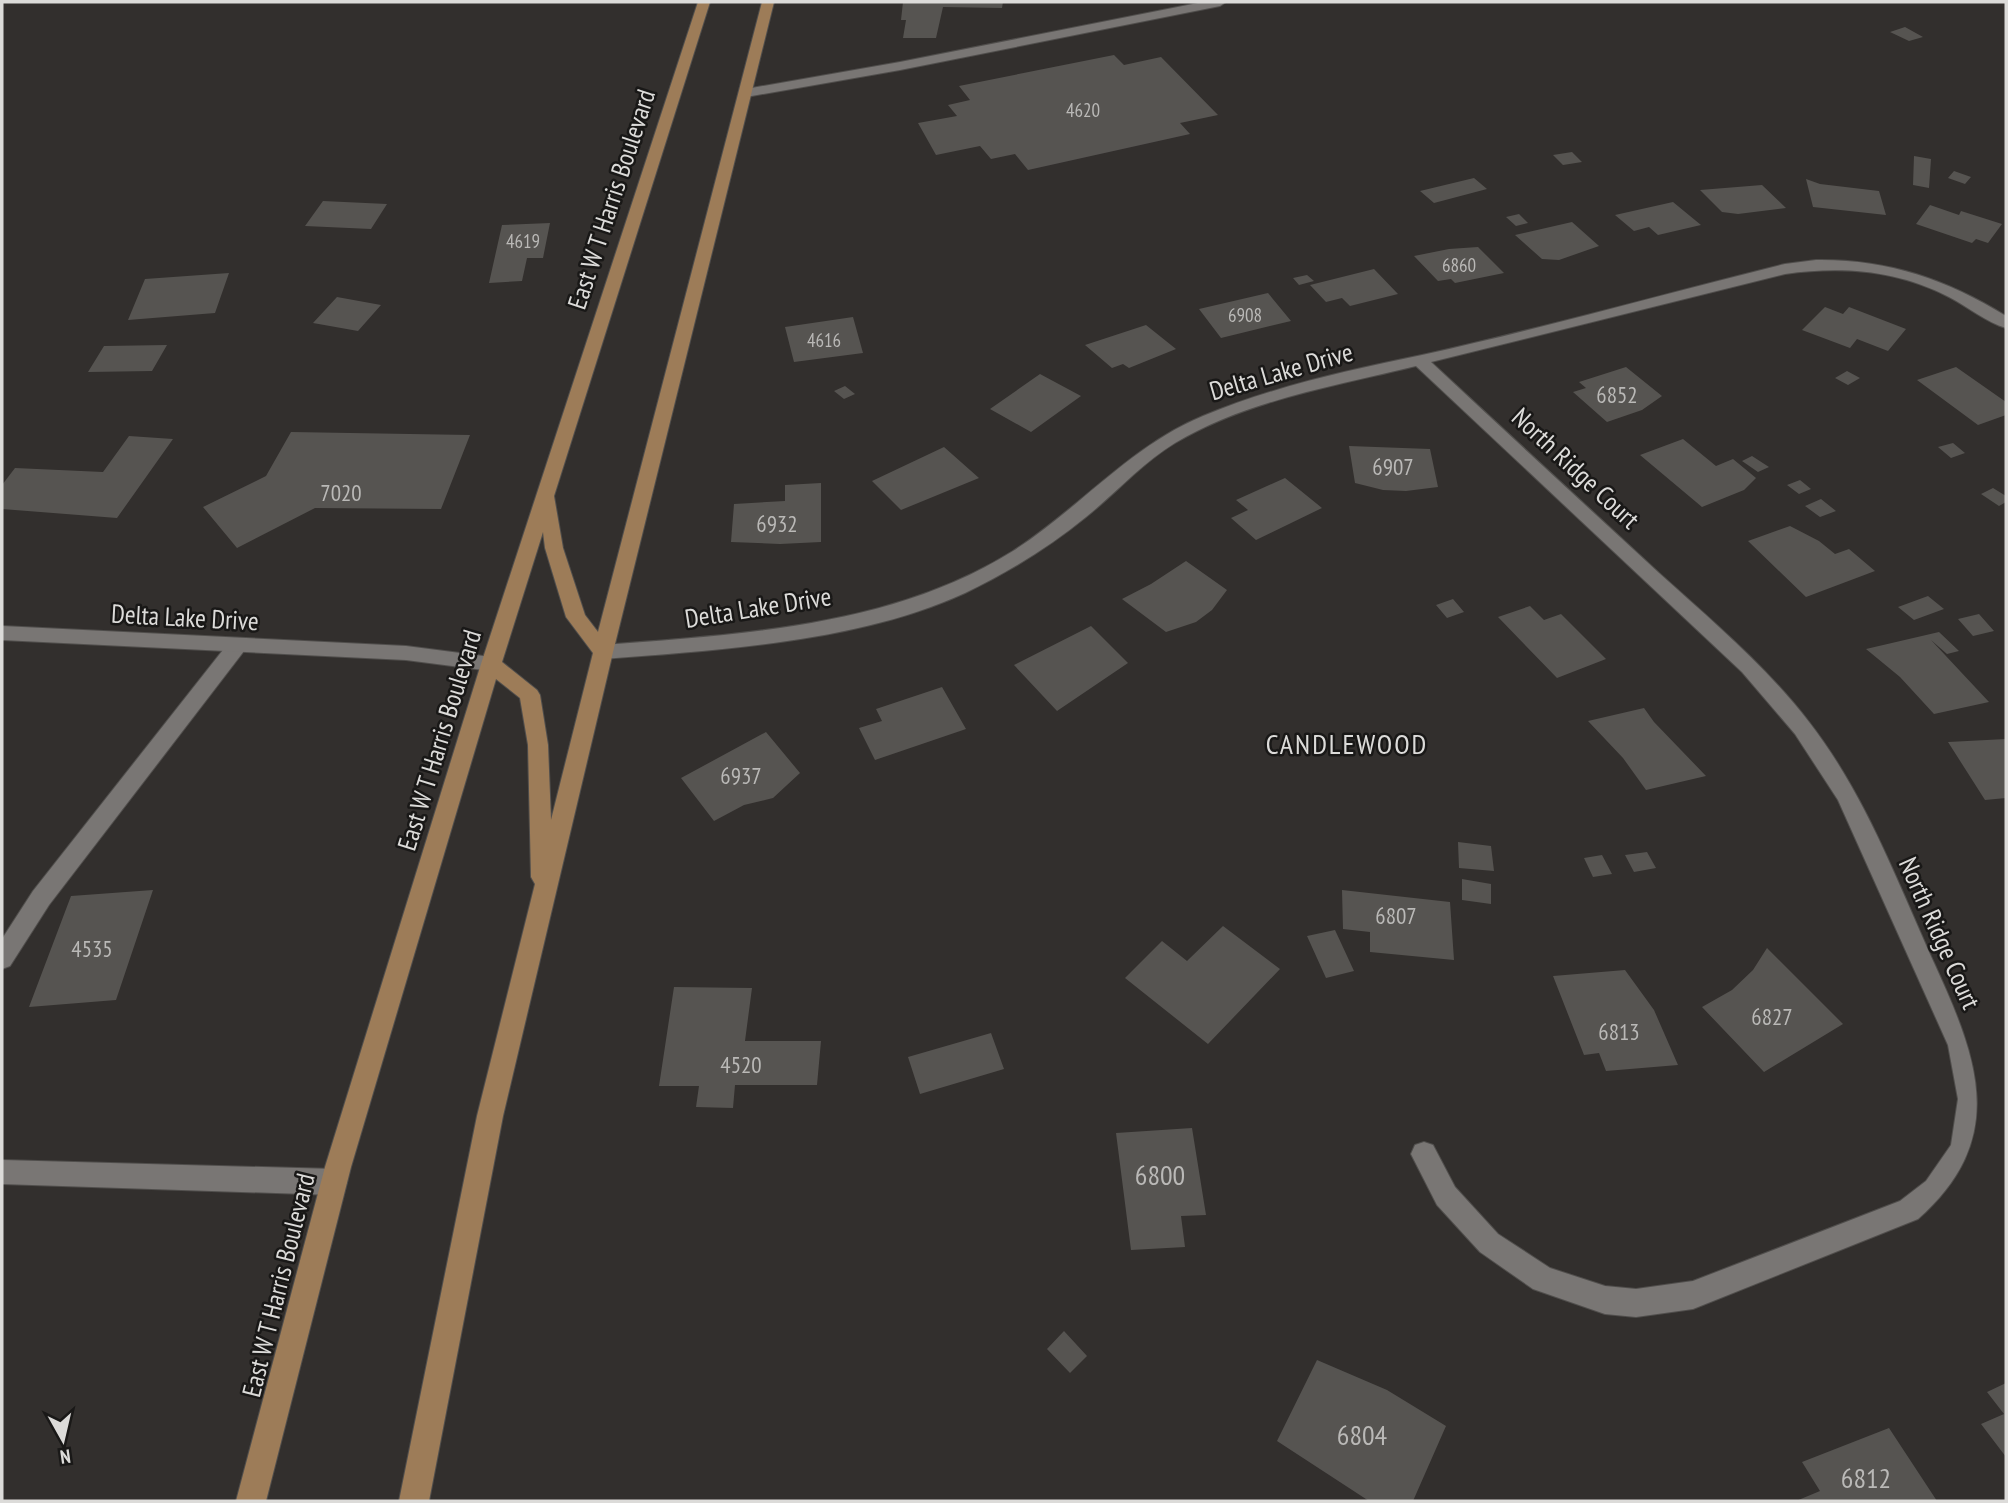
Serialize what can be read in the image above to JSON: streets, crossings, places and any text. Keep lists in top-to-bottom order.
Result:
{
  "streets": {
    "main road": ["East W T Harris Boulevard"],
    "street": ["Delta Lake Drive", "North Ridge Court"]
  },
  "crossings": [
    ["East W T Harris Boulevard", "Delta Lake Drive"],
    ["Delta Lake Drive", "North Ridge Court"]
  ],
  "districts": ["CANDLEWOOD"],
  "house_numbers": [
    "4620",
    "4619",
    "6860",
    "6908",
    "4616",
    "6852",
    "6907",
    "7020",
    "6932",
    "6937",
    "6807",
    "4535",
    "6827",
    "6813",
    "4520",
    "6800",
    "6804",
    "6812"
  ],
  "north": "bottom"
}
